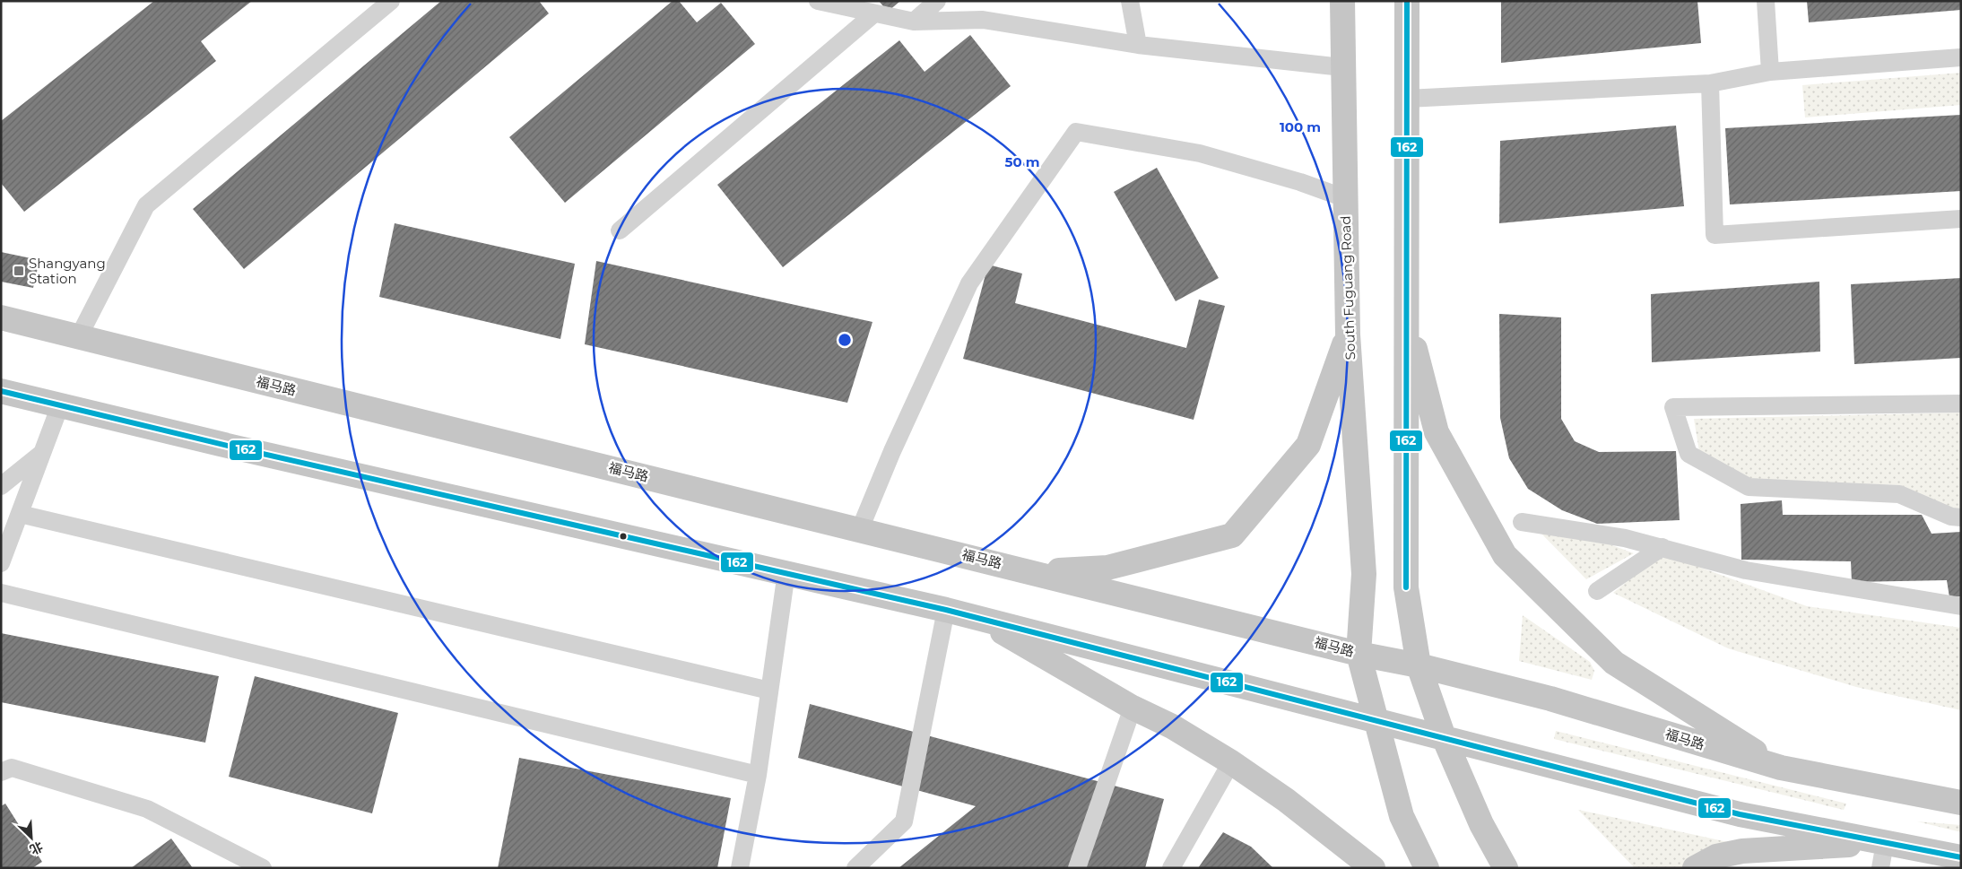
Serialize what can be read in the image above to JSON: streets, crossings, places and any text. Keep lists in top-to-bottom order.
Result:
{
  "streets": {
    "main road": ["South Fuguang Road", "福马路"]
  },
  "crossings": [
    ["South Fuguang Road", "福马路"]
  ],
  "places": {
    "transit": ["Shangyang Station"]
  },
  "lines": ["transit line 162"],
  "north": "bottom right",
  "rings": ["100 m", "50 m"]
}
